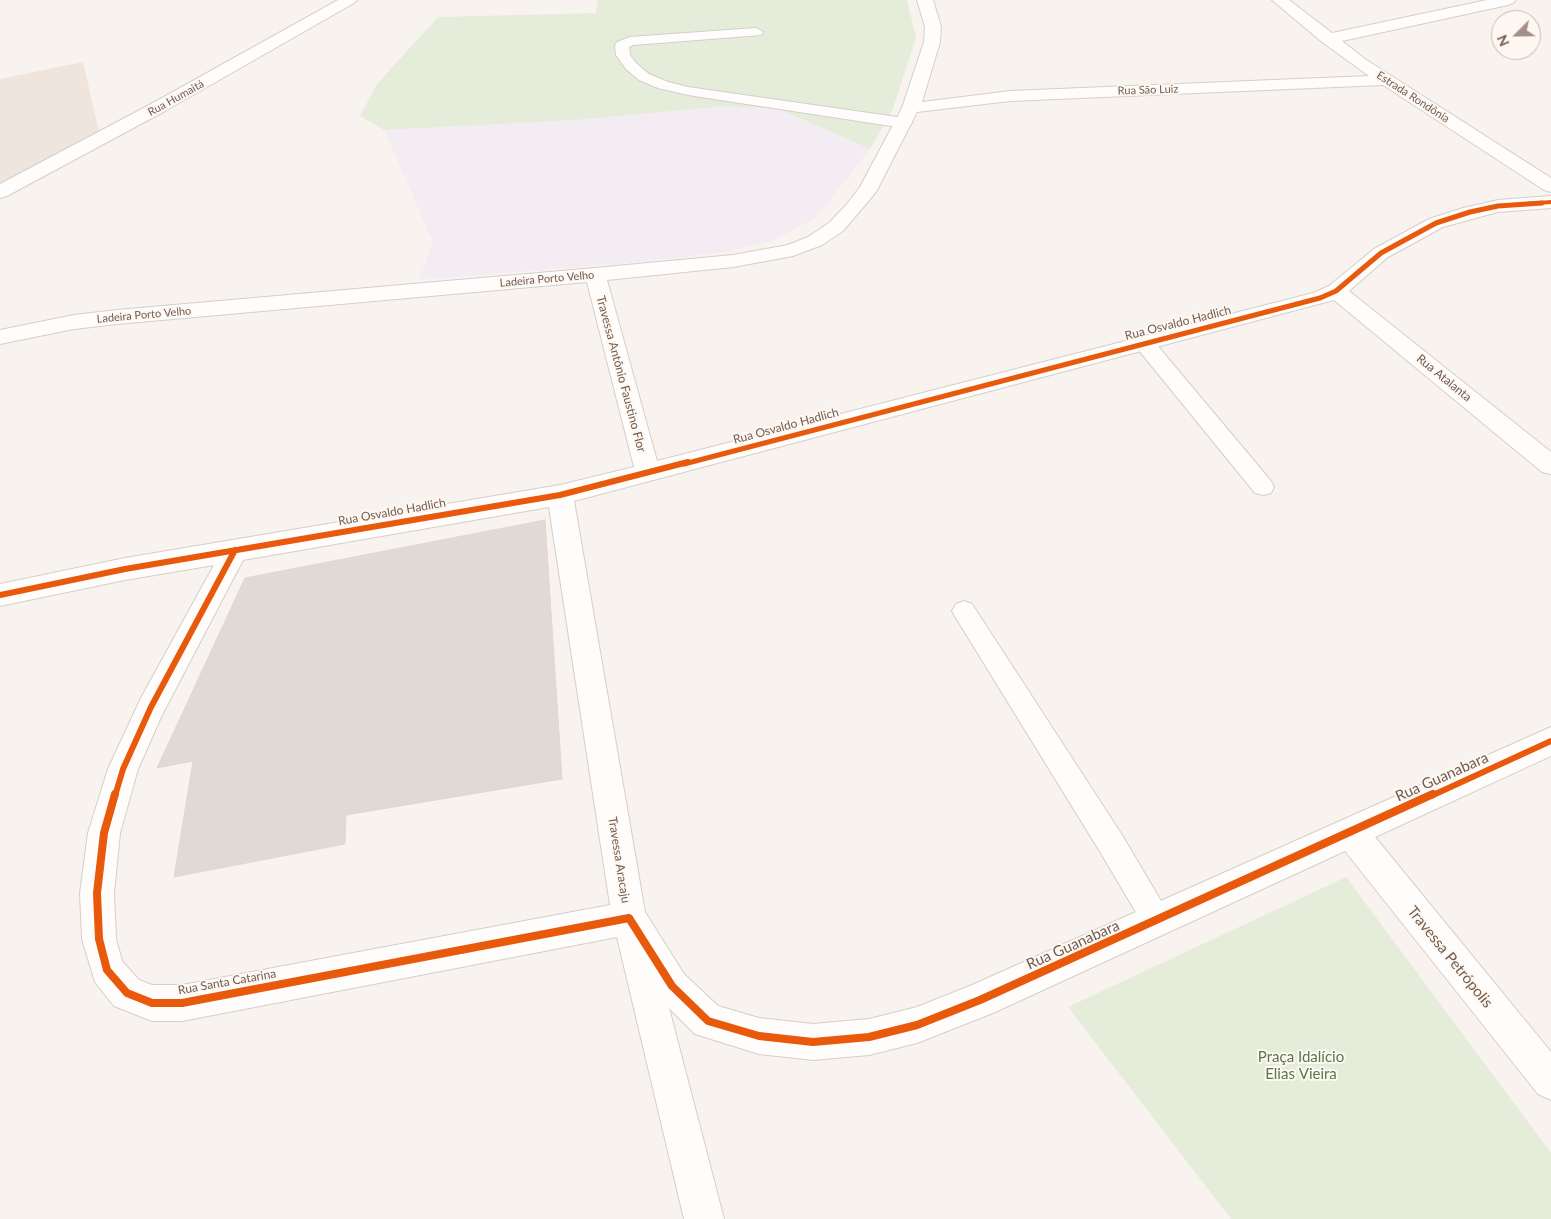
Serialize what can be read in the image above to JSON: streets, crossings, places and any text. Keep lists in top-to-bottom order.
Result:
{
  "streets": {
    "street": [
      "Rua São Luiz",
      "Estrada Rondônia",
      "Rua Humaitá",
      "Ladeira Porto Velho",
      "Rua Osvaldo Hadlich",
      "Travessa Antônio Faustino Flor",
      "Rua Atalanta",
      "Rua Guanabara",
      "Travessa Aracaju",
      "Travessa Petrópolis",
      "Rua Santa Catarina"
    ]
  },
  "crossings": [
    ["Rua São Luiz", "Estrada Rondônia"],
    ["Rua São Luiz", "Ladeira Porto Velho"],
    ["Ladeira Porto Velho", "Travessa Antônio Faustino Flor"],
    ["Rua Osvaldo Hadlich", "Travessa Antônio Faustino Flor"],
    ["Rua Osvaldo Hadlich", "Rua Atalanta"],
    ["Rua Osvaldo Hadlich", "Travessa Aracaju"],
    ["Rua Osvaldo Hadlich", "Rua Santa Catarina"],
    ["Rua Guanabara", "Travessa Aracaju"],
    ["Rua Guanabara", "Travessa Petrópolis"],
    ["Rua Guanabara", "Rua Santa Catarina"],
    ["Travessa Aracaju", "Rua Santa Catarina"]
  ],
  "parks": ["Praça Idalício Elias Vieira"],
  "north": "bottom left"
}
